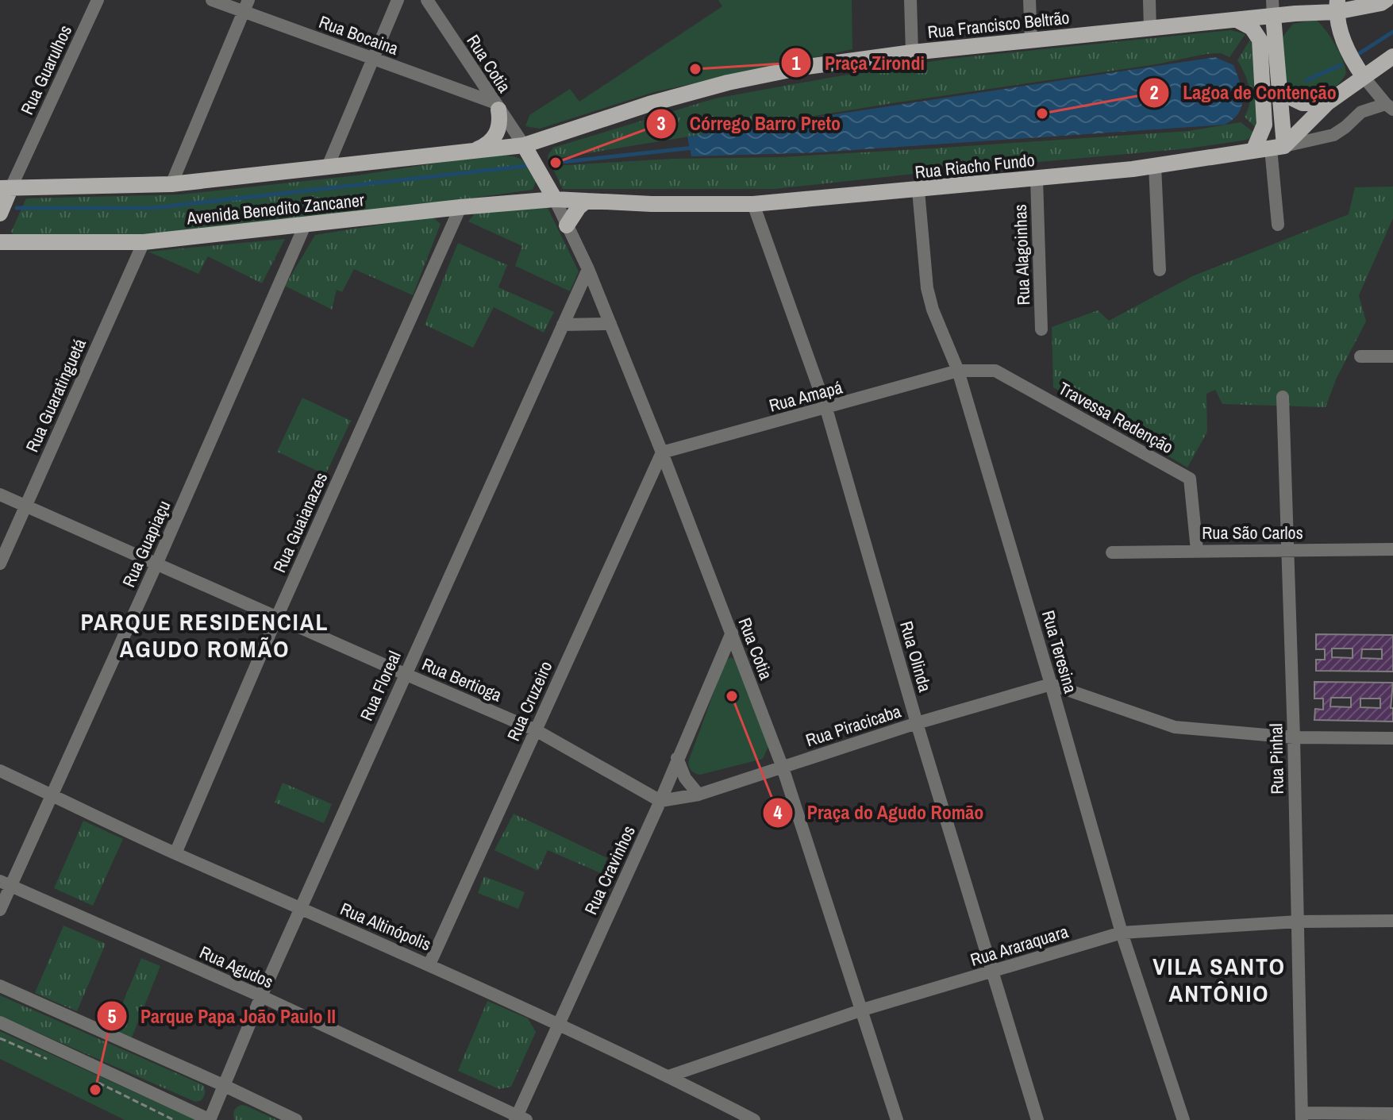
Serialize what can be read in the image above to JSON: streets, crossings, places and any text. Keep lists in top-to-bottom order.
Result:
{
  "streets": {
    "main road": ["Rua Francisco Beltrão", "Rua Riacho Fundo", "Avenida Benedito Zancaner"],
    "street": [
      "Rua Bocaina",
      "Rua Cotia",
      "Rua Guarulhos",
      "Rua Alagoinhas",
      "Rua Guaratinguetá",
      "Rua Amapá",
      "Travessa Redenção",
      "Rua Guaianazes",
      "Rua São Carlos",
      "Rua Guapiaçu",
      "Rua Teresina",
      "Rua Olinda",
      "Rua Bertioga",
      "Rua Floreal",
      "Rua Cruzeiro",
      "Rua Piracicaba",
      "Rua Pinhal",
      "Rua Cravinhos",
      "Rua Altinópolis",
      "Rua Araraquara",
      "Rua Agudos"
    ]
  },
  "crossings": [
    ["Rua Francisco Beltrão", "Rua Cotia"],
    ["Rua Francisco Beltrão", "Avenida Benedito Zancaner"],
    ["Rua Bocaina", "Rua Cotia"],
    ["Rua Cotia", "Rua Riacho Fundo"],
    ["Rua Cotia", "Avenida Benedito Zancaner"],
    ["Rua Cotia", "Rua Amapá"],
    ["Rua Cotia", "Rua Floreal"],
    ["Rua Cotia", "Rua Cruzeiro"],
    ["Rua Cotia", "Rua Piracicaba"],
    ["Rua Cotia", "Rua Cravinhos"],
    ["Rua Cotia", "Rua Araraquara"],
    ["Rua Guarulhos", "Avenida Benedito Zancaner"],
    ["Rua Riacho Fundo", "Avenida Benedito Zancaner"],
    ["Rua Riacho Fundo", "Rua Alagoinhas"],
    ["Rua Riacho Fundo", "Rua Teresina"],
    ["Rua Riacho Fundo", "Rua Olinda"],
    ["Avenida Benedito Zancaner", "Rua Guaratinguetá"],
    ["Avenida Benedito Zancaner", "Rua Guaianazes"],
    ["Avenida Benedito Zancaner", "Rua Guapiaçu"],
    ["Rua Guaratinguetá", "Rua Bertioga"],
    ["Rua Amapá", "Travessa Redenção"],
    ["Rua Amapá", "Rua Teresina"],
    ["Rua Amapá", "Rua Olinda"],
    ["Rua Amapá", "Rua Cruzeiro"],
    ["Travessa Redenção", "Rua São Carlos"],
    ["Travessa Redenção", "Rua Teresina"],
    ["Rua Guaianazes", "Rua Bertioga"],
    ["Rua Guaianazes", "Rua Altinópolis"],
    ["Rua São Carlos", "Rua Pinhal"],
    ["Rua Guapiaçu", "Rua Bertioga"],
    ["Rua Guapiaçu", "Rua Altinópolis"],
    ["Rua Guapiaçu", "Rua Agudos"],
    ["Rua Teresina", "Rua Piracicaba"],
    ["Rua Teresina", "Rua Araraquara"],
    ["Rua Olinda", "Rua Piracicaba"],
    ["Rua Olinda", "Rua Araraquara"],
    ["Rua Bertioga", "Rua Floreal"],
    ["Rua Bertioga", "Rua Cruzeiro"],
    ["Rua Bertioga", "Rua Piracicaba"],
    ["Rua Bertioga", "Rua Cravinhos"],
    ["Rua Floreal", "Rua Altinópolis"],
    ["Rua Floreal", "Rua Agudos"],
    ["Rua Cruzeiro", "Rua Altinópolis"],
    ["Rua Piracicaba", "Rua Cravinhos"],
    ["Rua Pinhal", "Rua Araraquara"],
    ["Rua Cravinhos", "Rua Altinópolis"],
    ["Rua Cravinhos", "Rua Agudos"],
    ["Rua Altinópolis", "Rua Araraquara"]
  ],
  "districts": ["PARQUE RESIDENCIAL AGUDO ROMÃO", "VILA SANTO ANTÔNIO"],
  "places": [
    "Praça Zirondi",
    "Lagoa de Contenção",
    "Córrego Barro Preto",
    "Praça do Agudo Romão",
    "Parque Papa João Paulo II"
  ]
}
